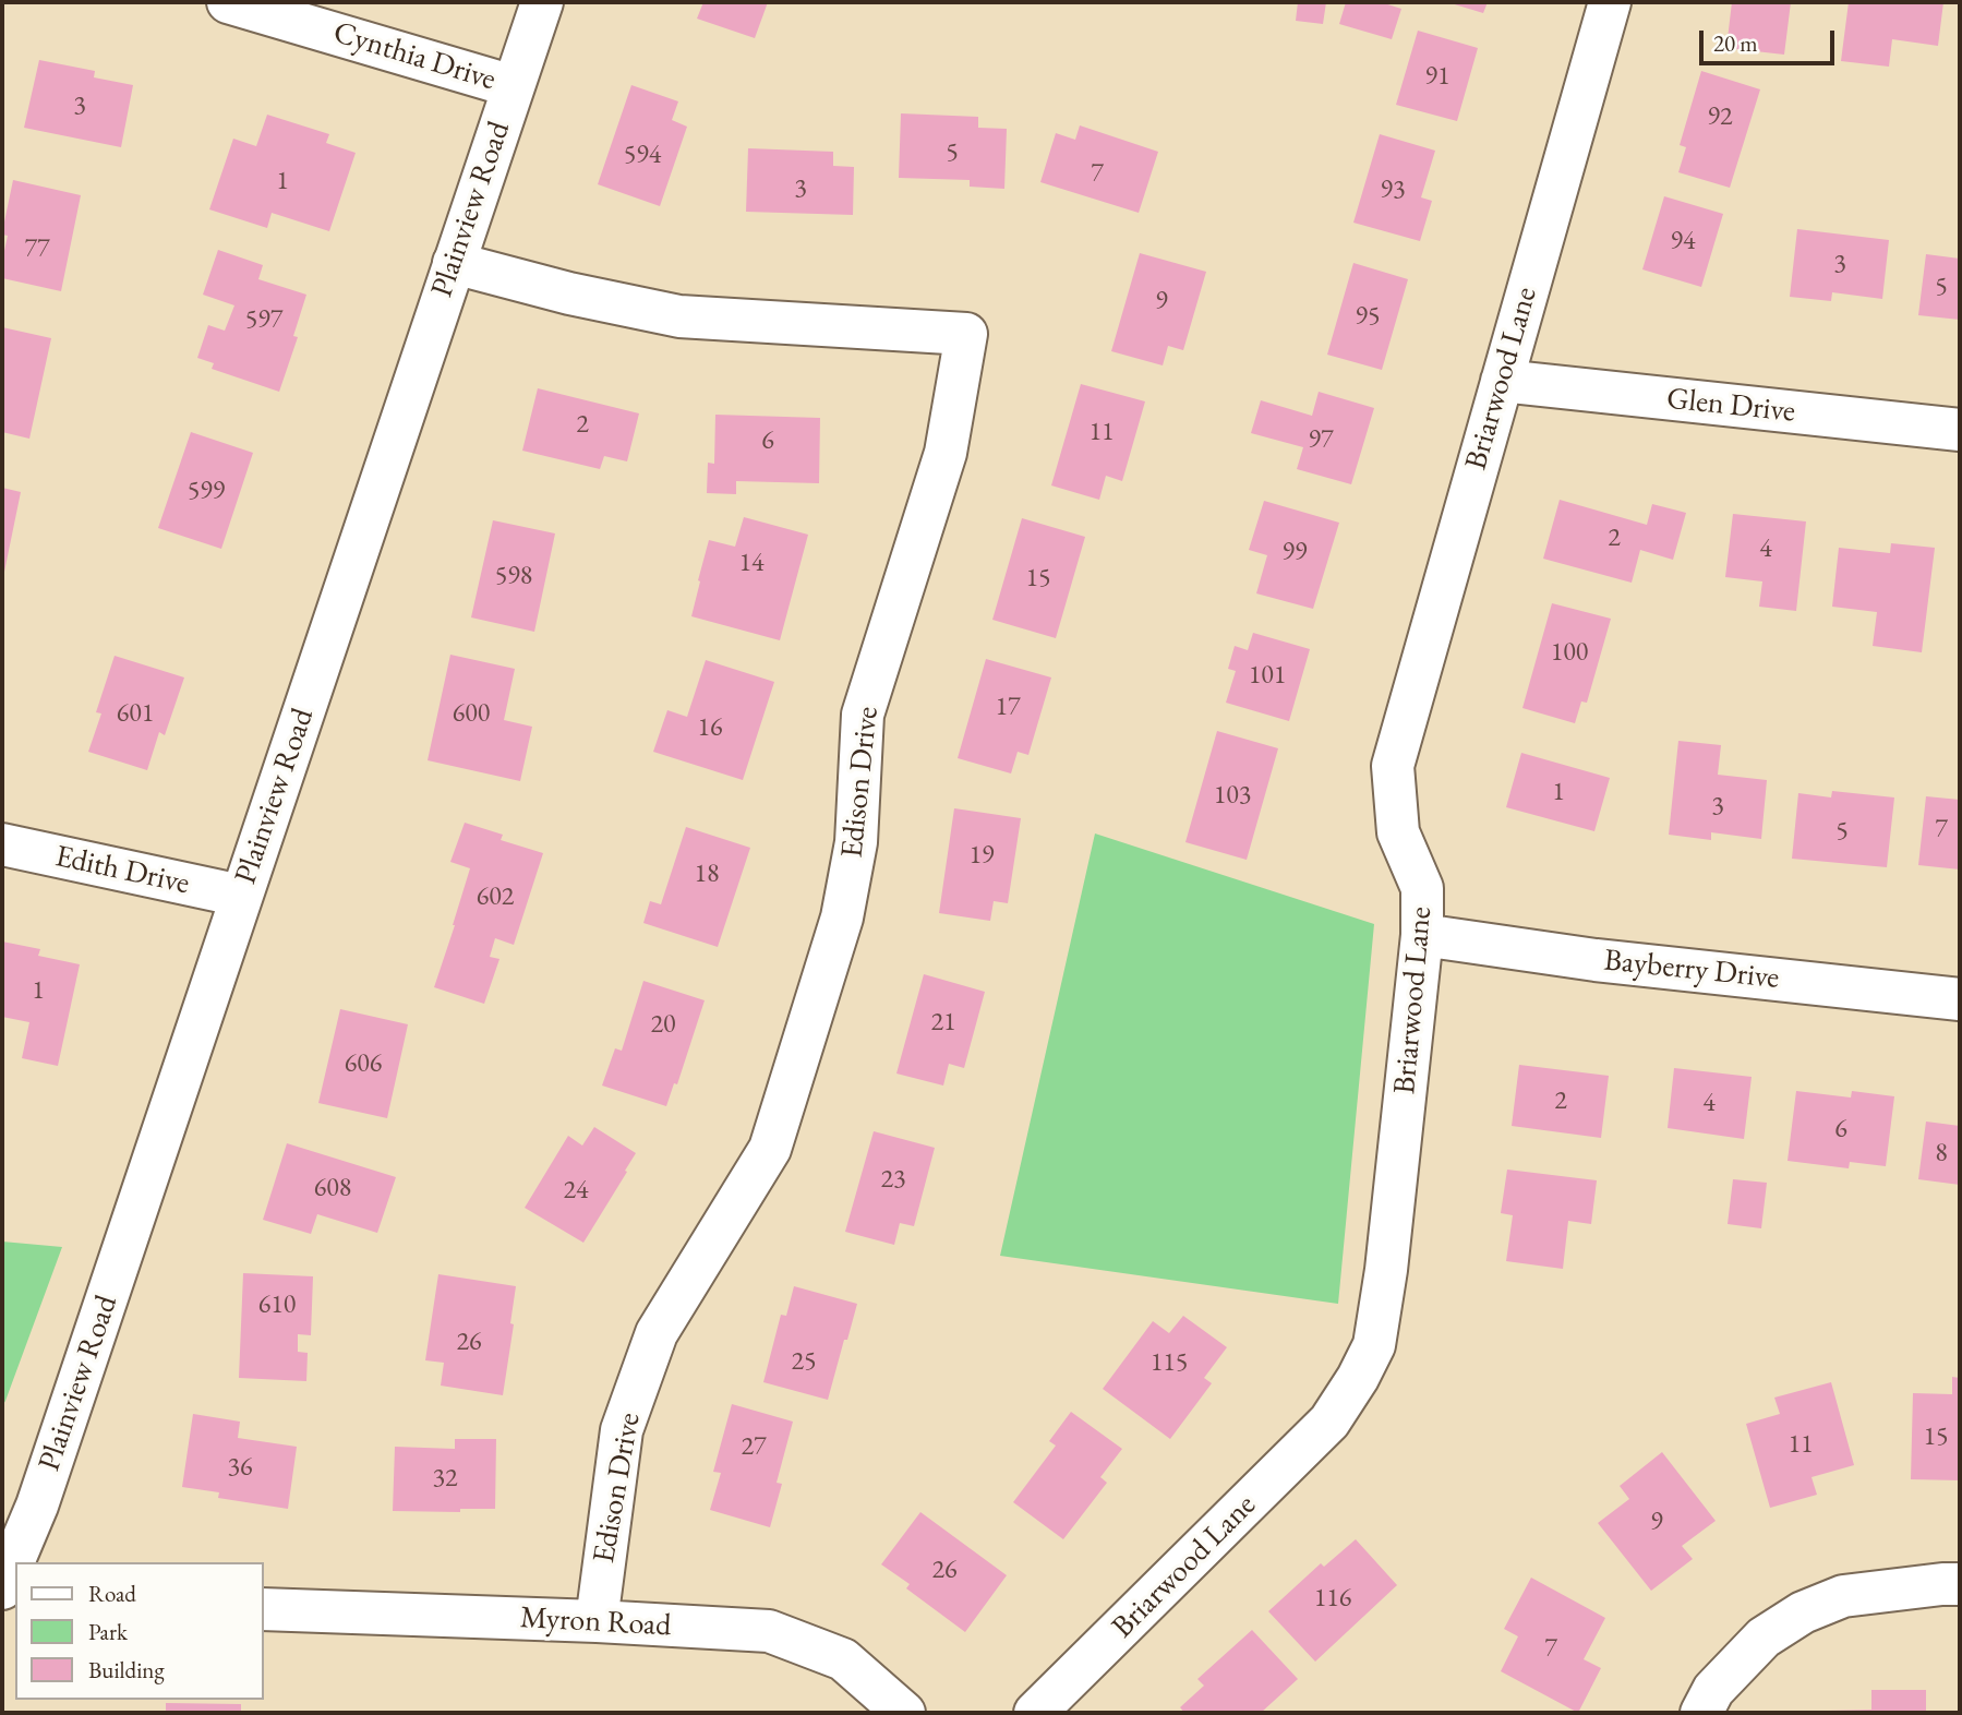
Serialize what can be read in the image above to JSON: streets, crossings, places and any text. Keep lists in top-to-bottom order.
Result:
{
  "streets": {
    "street": [
      "Cynthia Drive",
      "Plainview Road",
      "Briarwood Lane",
      "Glen Drive",
      "Edison Drive",
      "Edith Drive",
      "Bayberry Drive",
      "Myron Road"
    ]
  },
  "crossings": [
    ["Cynthia Drive", "Plainview Road"],
    ["Plainview Road", "Edison Drive"],
    ["Plainview Road", "Edith Drive"],
    ["Briarwood Lane", "Glen Drive"],
    ["Briarwood Lane", "Bayberry Drive"],
    ["Edison Drive", "Myron Road"]
  ],
  "house_numbers": [
    "91",
    "3",
    "92",
    "5",
    "594",
    "7",
    "1",
    "3",
    "93",
    "94",
    "77",
    "3",
    "5",
    "9",
    "95",
    "597",
    "2",
    "11",
    "97",
    "6",
    "599",
    "2",
    "4",
    "99",
    "14",
    "598",
    "15",
    "100",
    "101",
    "17",
    "601",
    "600",
    "16",
    "1",
    "103",
    "3",
    "7",
    "5",
    "19",
    "18",
    "602",
    "1",
    "21",
    "20",
    "606",
    "2",
    "4",
    "6",
    "8",
    "23",
    "608",
    "24",
    "610",
    "26",
    "25",
    "115",
    "15",
    "11",
    "27",
    "36",
    "32",
    "9",
    "26",
    "116",
    "7"
  ],
  "legend": ["Road", "Park", "Building"],
  "scale_bar": "20 m"
}
